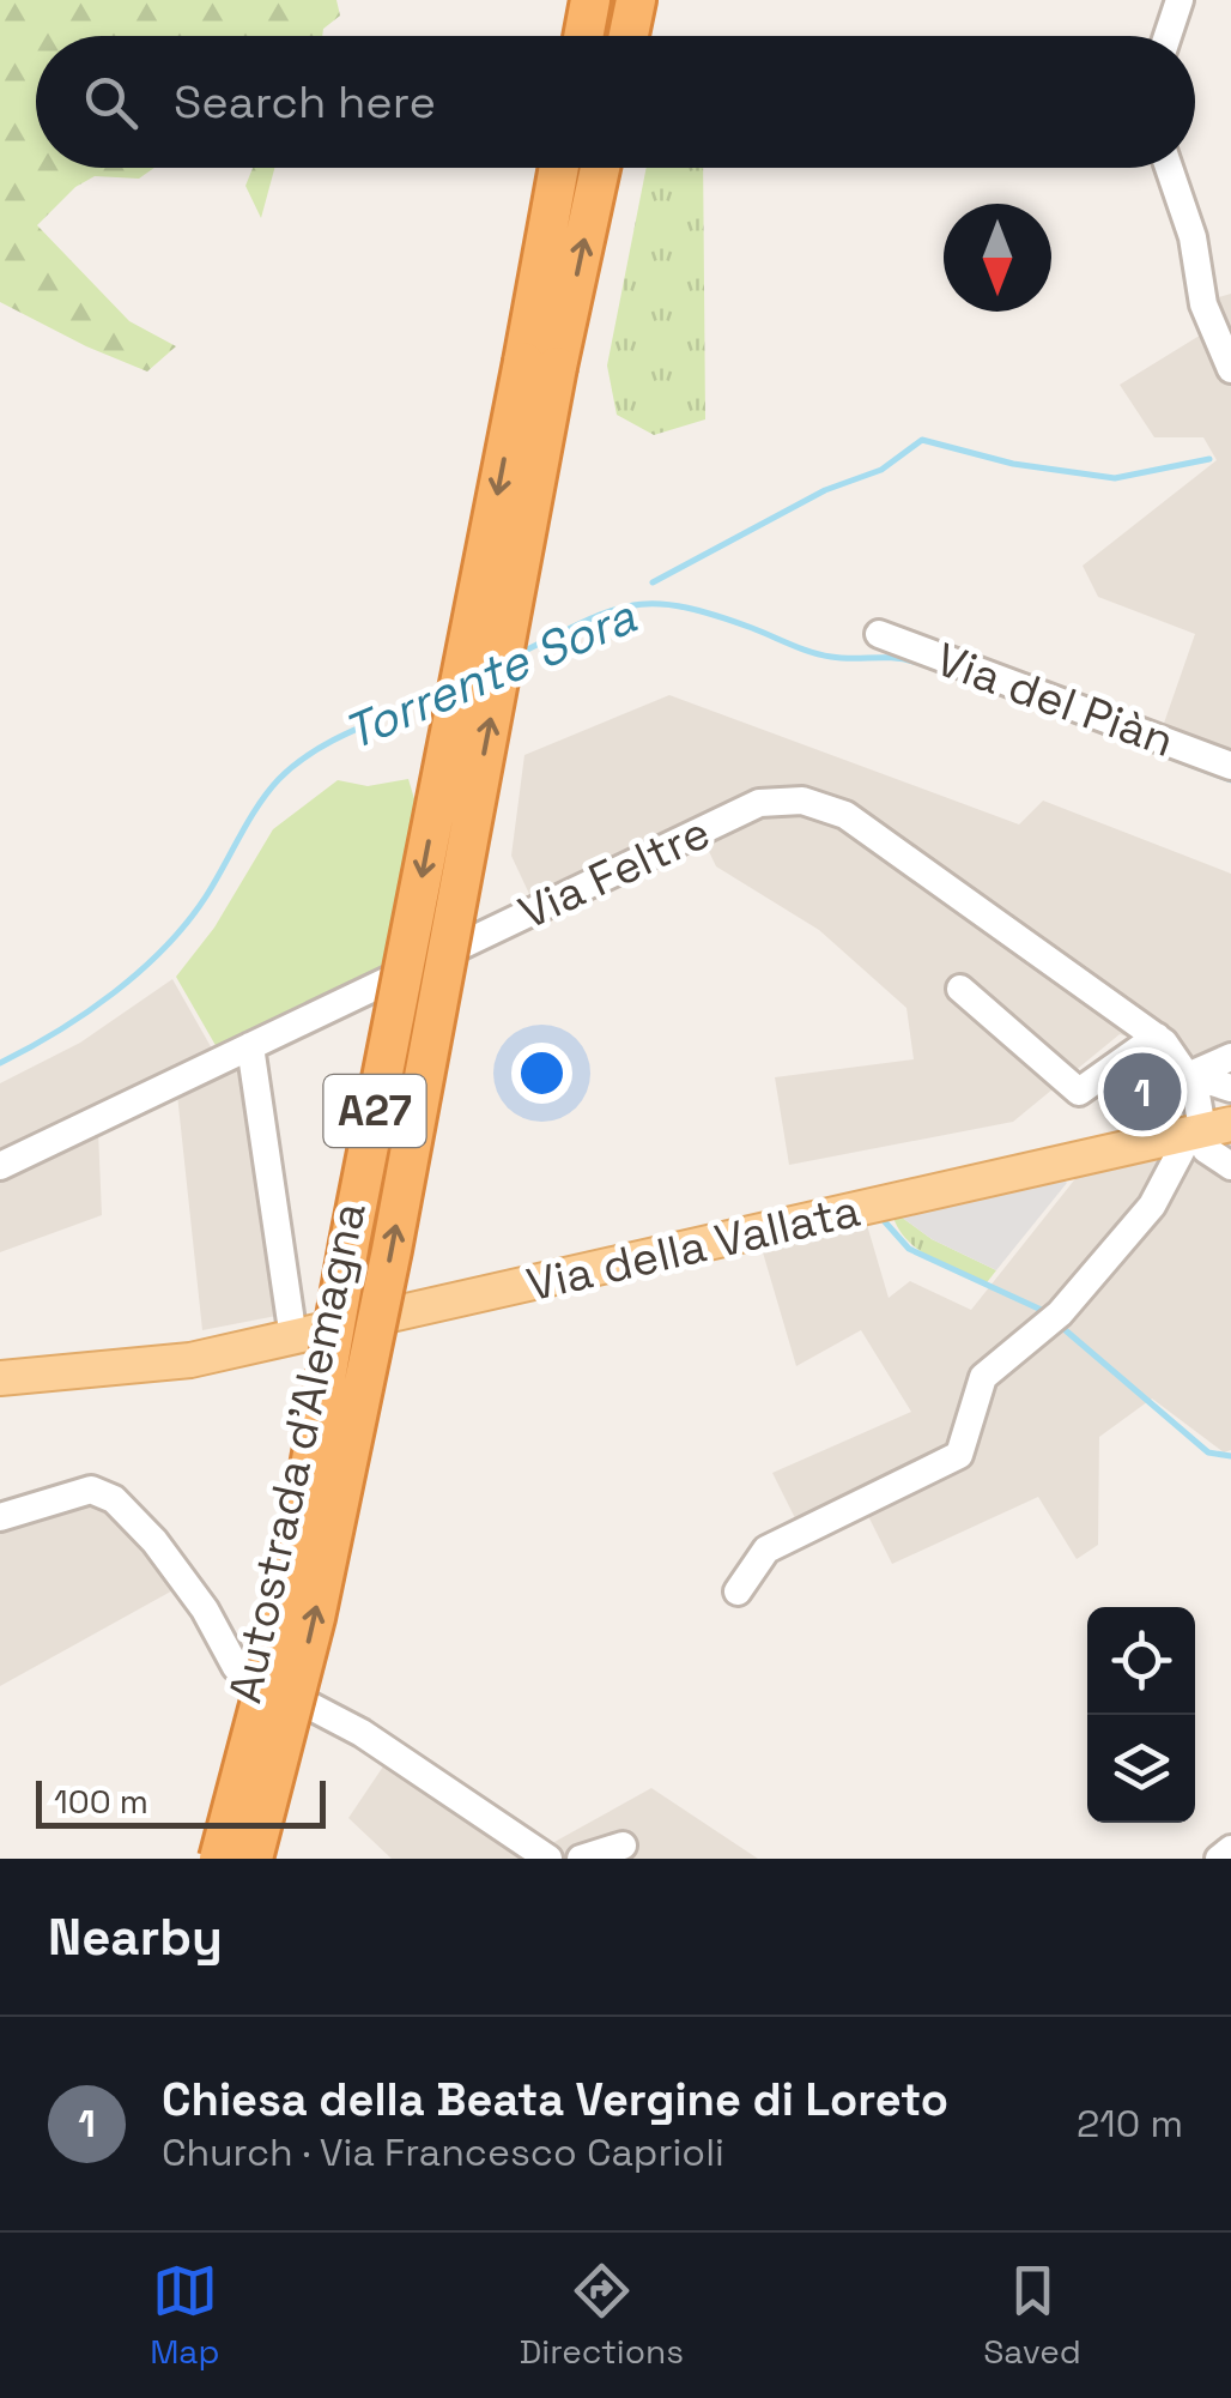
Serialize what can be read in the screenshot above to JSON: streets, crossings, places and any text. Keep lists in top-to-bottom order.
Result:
{
  "streets": {
    "highway": ["A27", "Autostrada d'Alemagna"],
    "main road": ["Via della Vallata"],
    "street": ["Via del Piàn", "Via Feltre"]
  },
  "water": ["Torrente Sora"],
  "scale_bar": "100 m",
  "north": "bottom",
  "page": {
    "search": "Search here",
    "pins": "1",
    "scale": "100 m",
    "heading": "Nearby",
    "list": [
      {
        "mark": "1",
        "name": "Chiesa della Beata Vergine di Loreto",
        "note": "Church · Via Francesco Caprioli",
        "value": "210 m"
      }
    ],
    "nav": ["Map", "Directions", "Saved"]
  }
}
